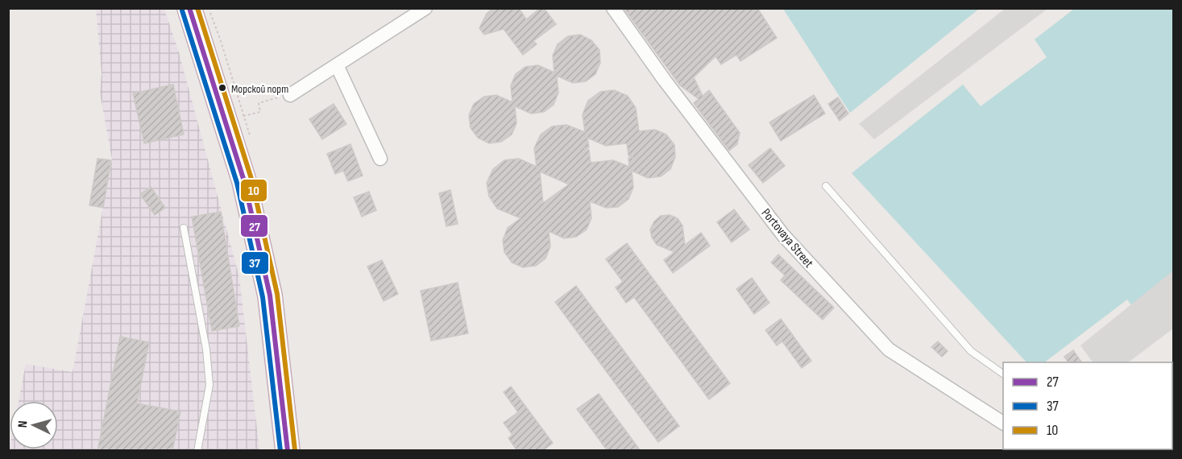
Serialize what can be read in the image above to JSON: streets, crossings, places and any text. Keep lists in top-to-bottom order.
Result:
{
  "streets": {
    "street": ["Portovaya Street"]
  },
  "places": ["Морской порт"],
  "lines": ["transit line 27", "transit line 10", "transit line 37"],
  "legend": ["27", "37", "10"],
  "north": "left"
}
